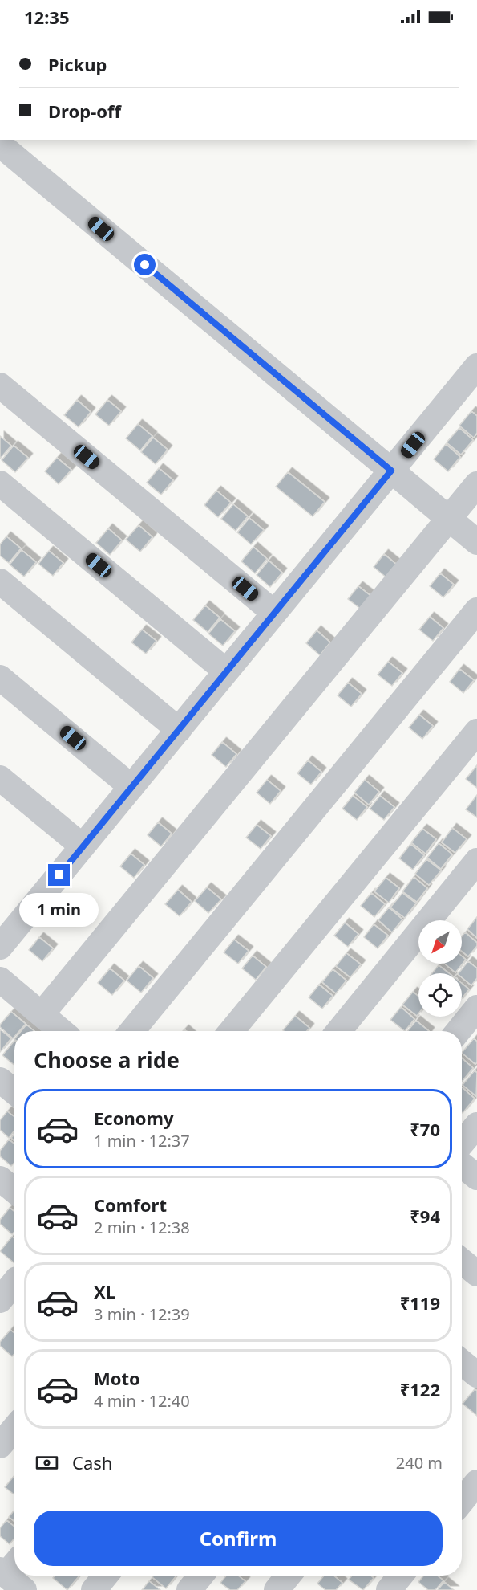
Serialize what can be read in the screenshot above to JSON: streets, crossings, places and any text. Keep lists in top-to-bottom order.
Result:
{
  "north": "bottom left",
  "page": {
    "status": "12:35",
    "banner": ["Pickup", "Drop-off"],
    "bubble": "1 min",
    "heading": "Choose a ride",
    "list": [
      {
        "name": "Economy",
        "note": "1 min · 12:37",
        "value": "₹70"
      },
      {
        "name": "Comfort",
        "note": "2 min · 12:38",
        "value": "₹94"
      },
      {
        "name": "XL",
        "note": "3 min · 12:39",
        "value": "₹119"
      },
      {
        "name": "Moto",
        "note": "4 min · 12:40",
        "value": "₹122"
      }
    ],
    "pay": ["Cash", "240 m"],
    "buttons": "Confirm"
  }
}
